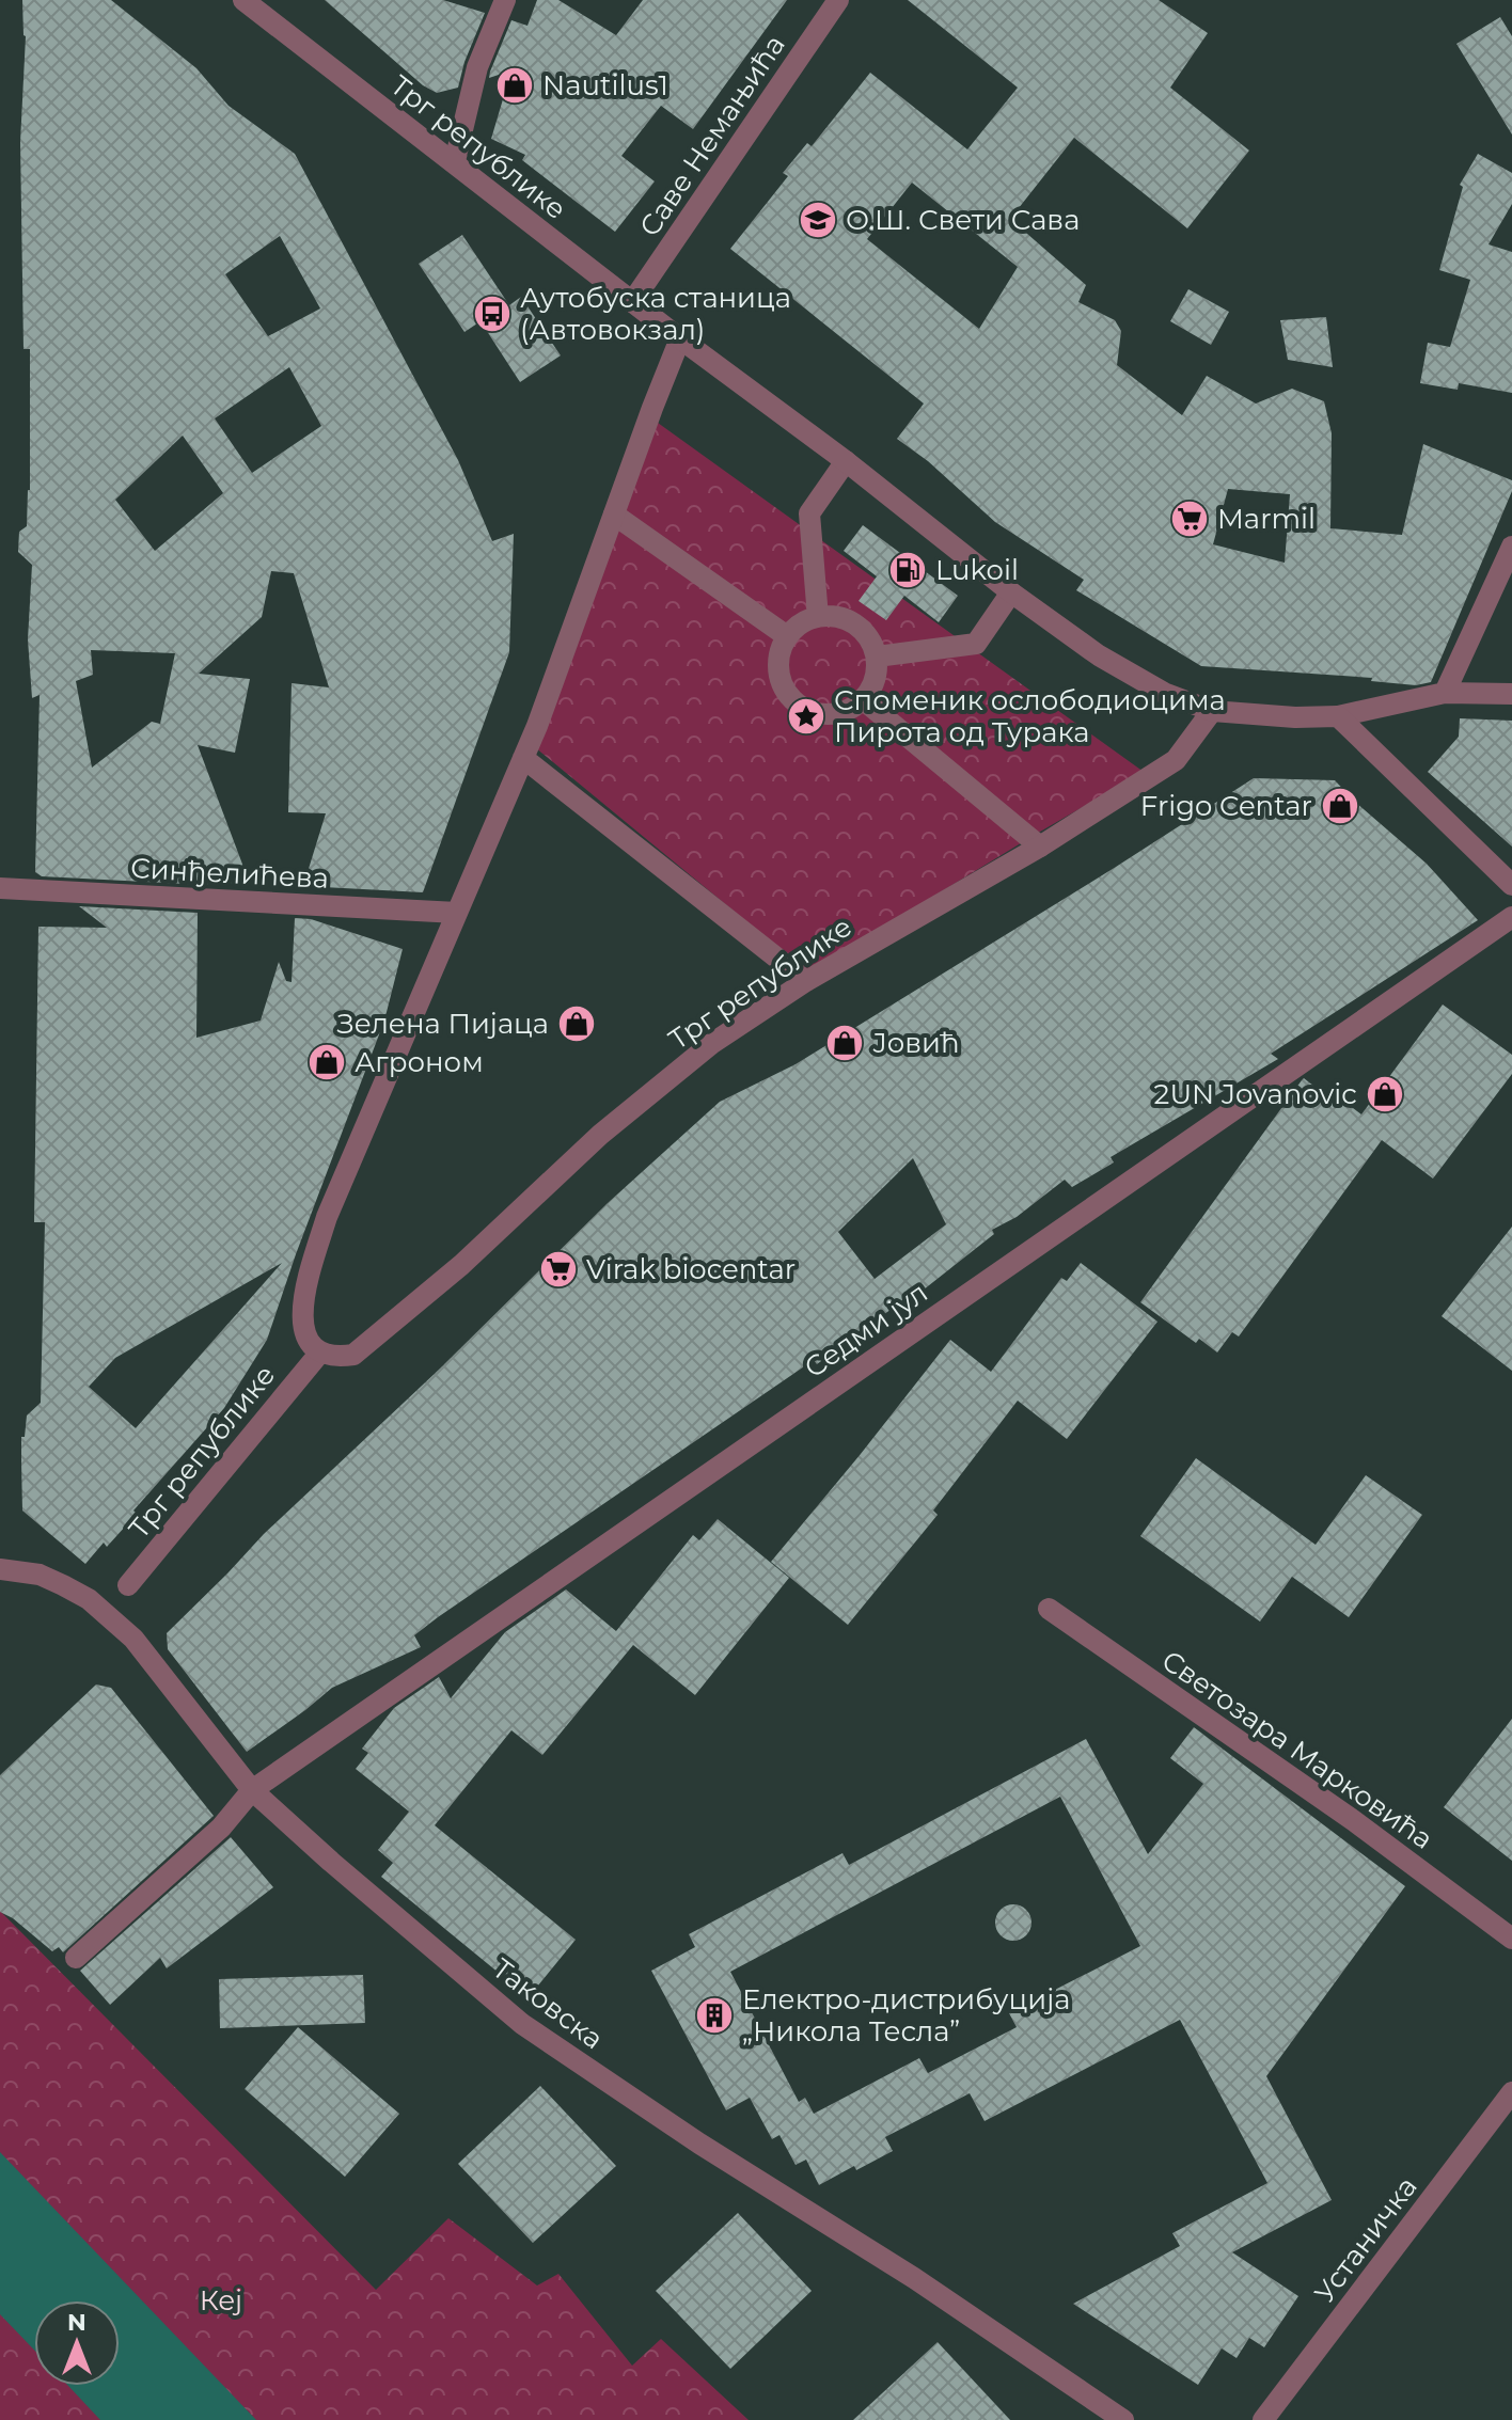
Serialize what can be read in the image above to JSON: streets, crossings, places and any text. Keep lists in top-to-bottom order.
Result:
{
  "streets": {
    "street": [
      "Саве Немањића",
      "Трг републике",
      "Синђелићева",
      "Седми јул",
      "Светозара Марковића",
      "Таковска",
      "Устаничка"
    ]
  },
  "crossings": [
    ["Саве Немањића", "Трг републике"],
    ["Седми јул", "Таковска"]
  ],
  "parks": ["Кеј"],
  "places": {
    "shop": [
      "Nautilus1",
      "Frigo Centar",
      "Зелена Пијаца",
      "Јовић",
      "Агроном",
      "2UN Jovanovic"
    ],
    "school or university": ["О.Ш. Свети Сава"],
    "bus stop": ["Аутобуска станица (Автовокзал)"],
    "supermarket": ["Marmil", "Virak biocentar"],
    "fuel station": ["Lukoil"],
    "place": ["Споменик ослободиоцима Пирота од Турака"],
    "building": ["Електро-дистрибуција „Никола Тесла”"]
  },
  "north": "top"
}
